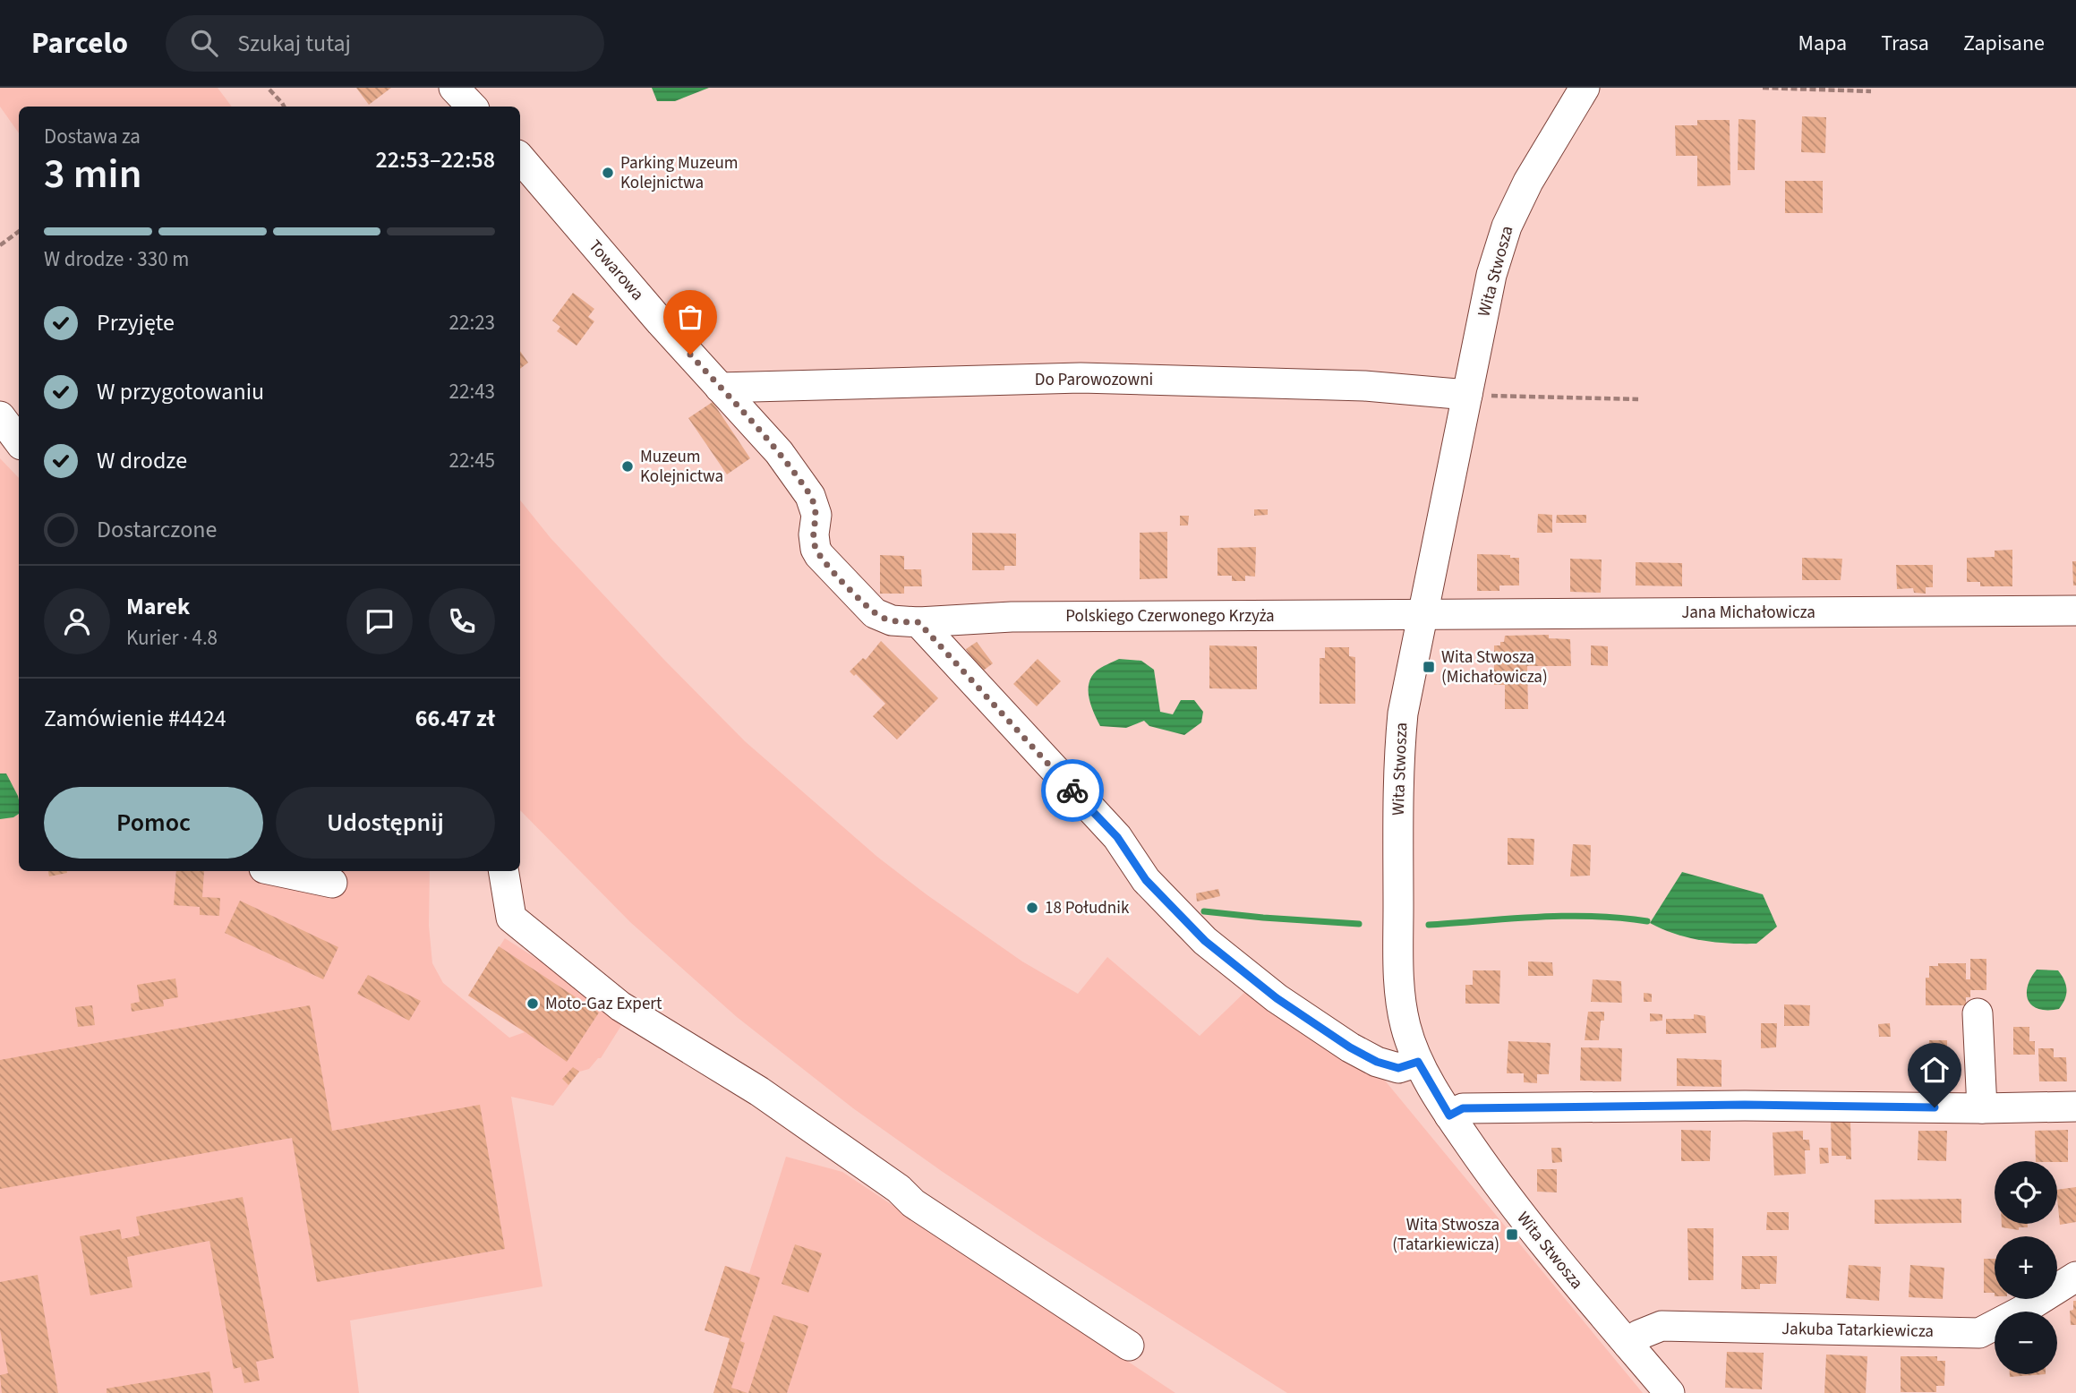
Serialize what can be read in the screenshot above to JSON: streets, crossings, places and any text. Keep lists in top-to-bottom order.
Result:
{
  "streets": {
    "street": [
      "Towarowa",
      "Wita Stwosza",
      "Do Parowozowni",
      "Jana Michałowicza",
      "Polskiego Czerwonego Krzyża",
      "Jakuba Tatarkiewicza"
    ]
  },
  "crossings": [
    ["Towarowa", "Do Parowozowni"],
    ["Towarowa", "Polskiego Czerwonego Krzyża"],
    ["Wita Stwosza", "Do Parowozowni"],
    ["Wita Stwosza", "Jana Michałowicza"],
    ["Wita Stwosza", "Polskiego Czerwonego Krzyża"],
    ["Wita Stwosza", "Jakuba Tatarkiewicza"],
    ["Jana Michałowicza", "Polskiego Czerwonego Krzyża"]
  ],
  "places": {
    "other": [
      "Parking Muzeum Kolejnictwa",
      "Muzeum Kolejnictwa",
      "18 Południk",
      "Moto-Gaz Expert"
    ],
    "transit": ["Wita Stwosza (Michałowicza)", "Wita Stwosza (Tatarkiewicza)"]
  },
  "page": {
    "header": "Parcelo",
    "search": "Szukaj tutaj",
    "nav": ["Mapa", "Trasa", "Zapisane"],
    "heading": ["3 min", "Dostawa za", "22:53–22:58"],
    "panel": [
      "Marek",
      "Kurier · 4.8",
      "Zamówienie #4424",
      "66.47 zł"
    ],
    "bar": "W drodze · 330 m",
    "list": [
      ["Przyjęte", "22:23"],
      ["W przygotowaniu", "22:43"],
      ["W drodze", "22:45"],
      "Dostarczone"
    ],
    "buttons": ["Pomoc", "Udostępnij"],
    "map_buttons": ["+", "−"]
  }
}
